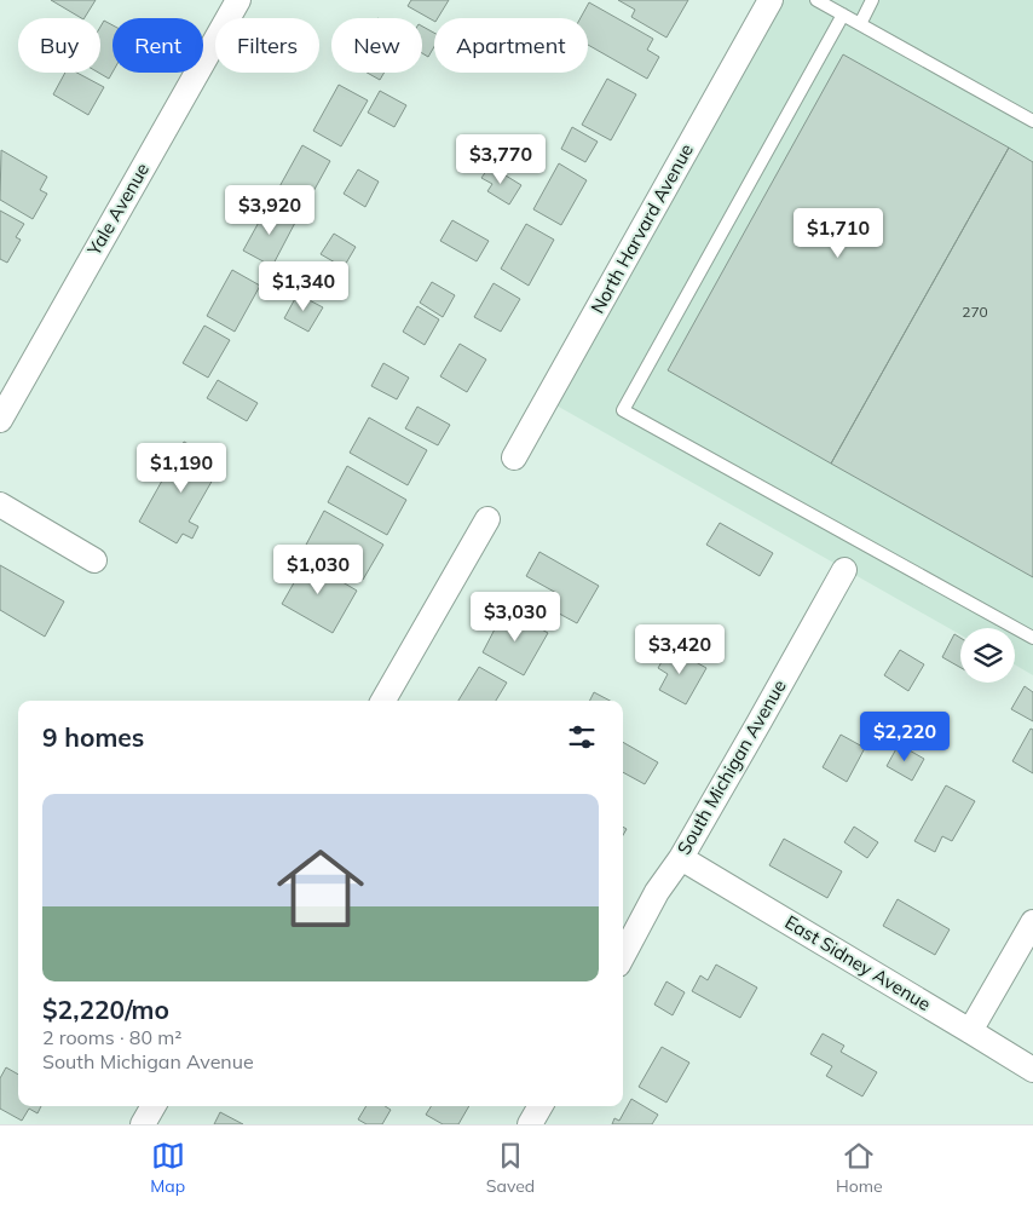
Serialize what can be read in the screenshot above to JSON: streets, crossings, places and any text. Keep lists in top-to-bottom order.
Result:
{
  "streets": {
    "street": [
      "Yale Avenue",
      "North Harvard Avenue",
      "South Michigan Avenue",
      "East Sidney Avenue"
    ]
  },
  "crossings": [
    ["South Michigan Avenue", "East Sidney Avenue"]
  ],
  "house_numbers": ["270"],
  "page": {
    "chip": [
      "Buy",
      "Rent",
      "Filters",
      "New",
      "Apartment"
    ],
    "price": [
      "$3,770",
      "$3,920",
      "$1,710",
      "$1,340",
      "$1,190",
      "$1,030",
      "$3,030",
      "$3,420",
      "$2,220"
    ],
    "heading": "9 homes",
    "list": [
      {
        "name": "$2,220/mo",
        "note": "2 rooms · 80 m² · South Michigan Avenue"
      }
    ],
    "tabs": ["Map", "Saved", "Home"]
  }
}
